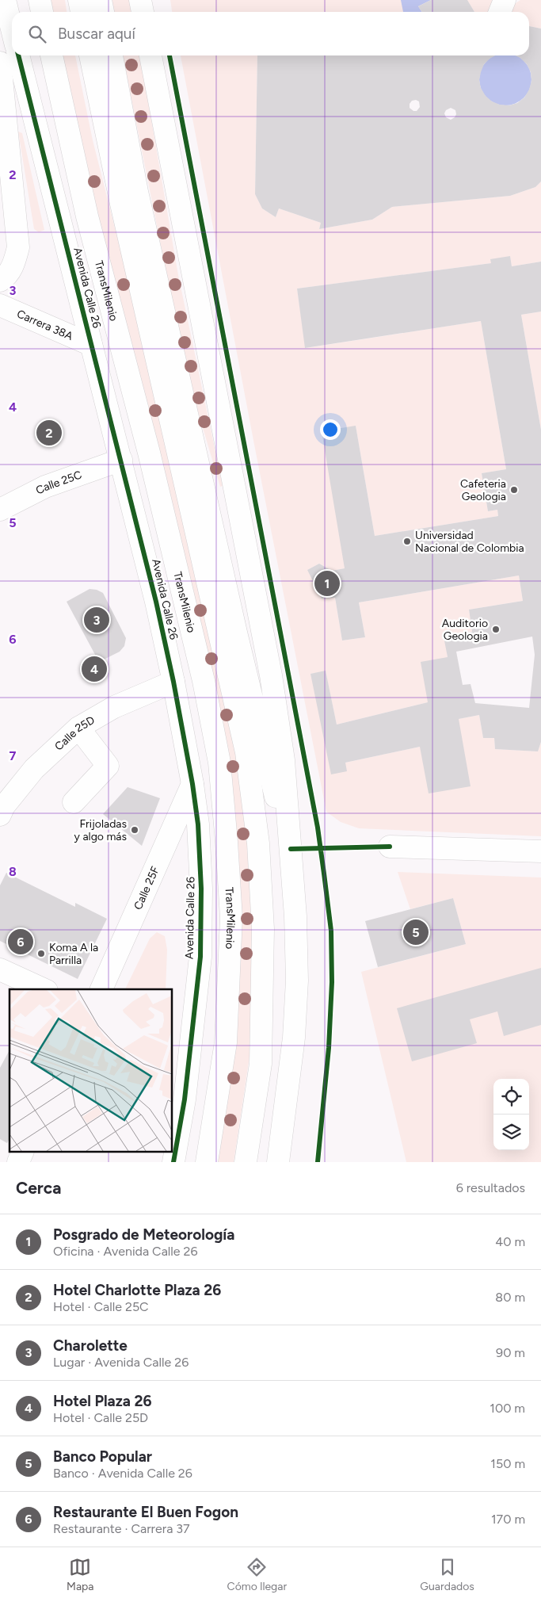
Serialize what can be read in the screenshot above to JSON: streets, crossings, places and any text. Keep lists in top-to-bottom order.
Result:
{
  "streets": {
    "main road": [
      "Avenida Calle 26",
      "TransMilenio",
      "Carrera 38A",
      "Calle 25C",
      "Calle 25D",
      "Calle 25F"
    ]
  },
  "crossings": [
    ["Avenida Calle 26", "Carrera 38A"],
    ["Avenida Calle 26", "Calle 25C"],
    ["Avenida Calle 26", "Calle 25D"],
    ["Avenida Calle 26", "Calle 25F"]
  ],
  "places": [
    "Cafeteria Geologia",
    "Universidad Nacional de Colombia",
    "Auditorio Geologia",
    "Frijoladas y algo más",
    "Koma A la Parrilla"
  ],
  "page": {
    "search": "Buscar aquí",
    "pins": [
      "2",
      "1",
      "3",
      "4",
      "5",
      "6"
    ],
    "heading": ["Cerca", "6 resultados"],
    "list": [
      {
        "mark": "1",
        "name": "Posgrado de Meteorología",
        "note": "Oficina · Avenida Calle 26",
        "value": "40 m"
      },
      {
        "mark": "2",
        "name": "Hotel Charlotte Plaza 26",
        "note": "Hotel · Calle 25C",
        "value": "80 m"
      },
      {
        "mark": "3",
        "name": "Charolette",
        "note": "Lugar · Avenida Calle 26",
        "value": "90 m"
      },
      {
        "mark": "4",
        "name": "Hotel Plaza 26",
        "note": "Hotel · Calle 25D",
        "value": "100 m"
      },
      {
        "mark": "5",
        "name": "Banco Popular",
        "note": "Banco · Avenida Calle 26",
        "value": "150 m"
      },
      {
        "mark": "6",
        "name": "Restaurante El Buen Fogon",
        "note": "Restaurante · Carrera 37",
        "value": "170 m"
      }
    ],
    "nav": ["Mapa", "Cómo llegar", "Guardados"]
  },
  "grid": {
    "rows": [
      "2",
      "3",
      "4",
      "5",
      "6",
      "7",
      "8"
    ]
  }
}
